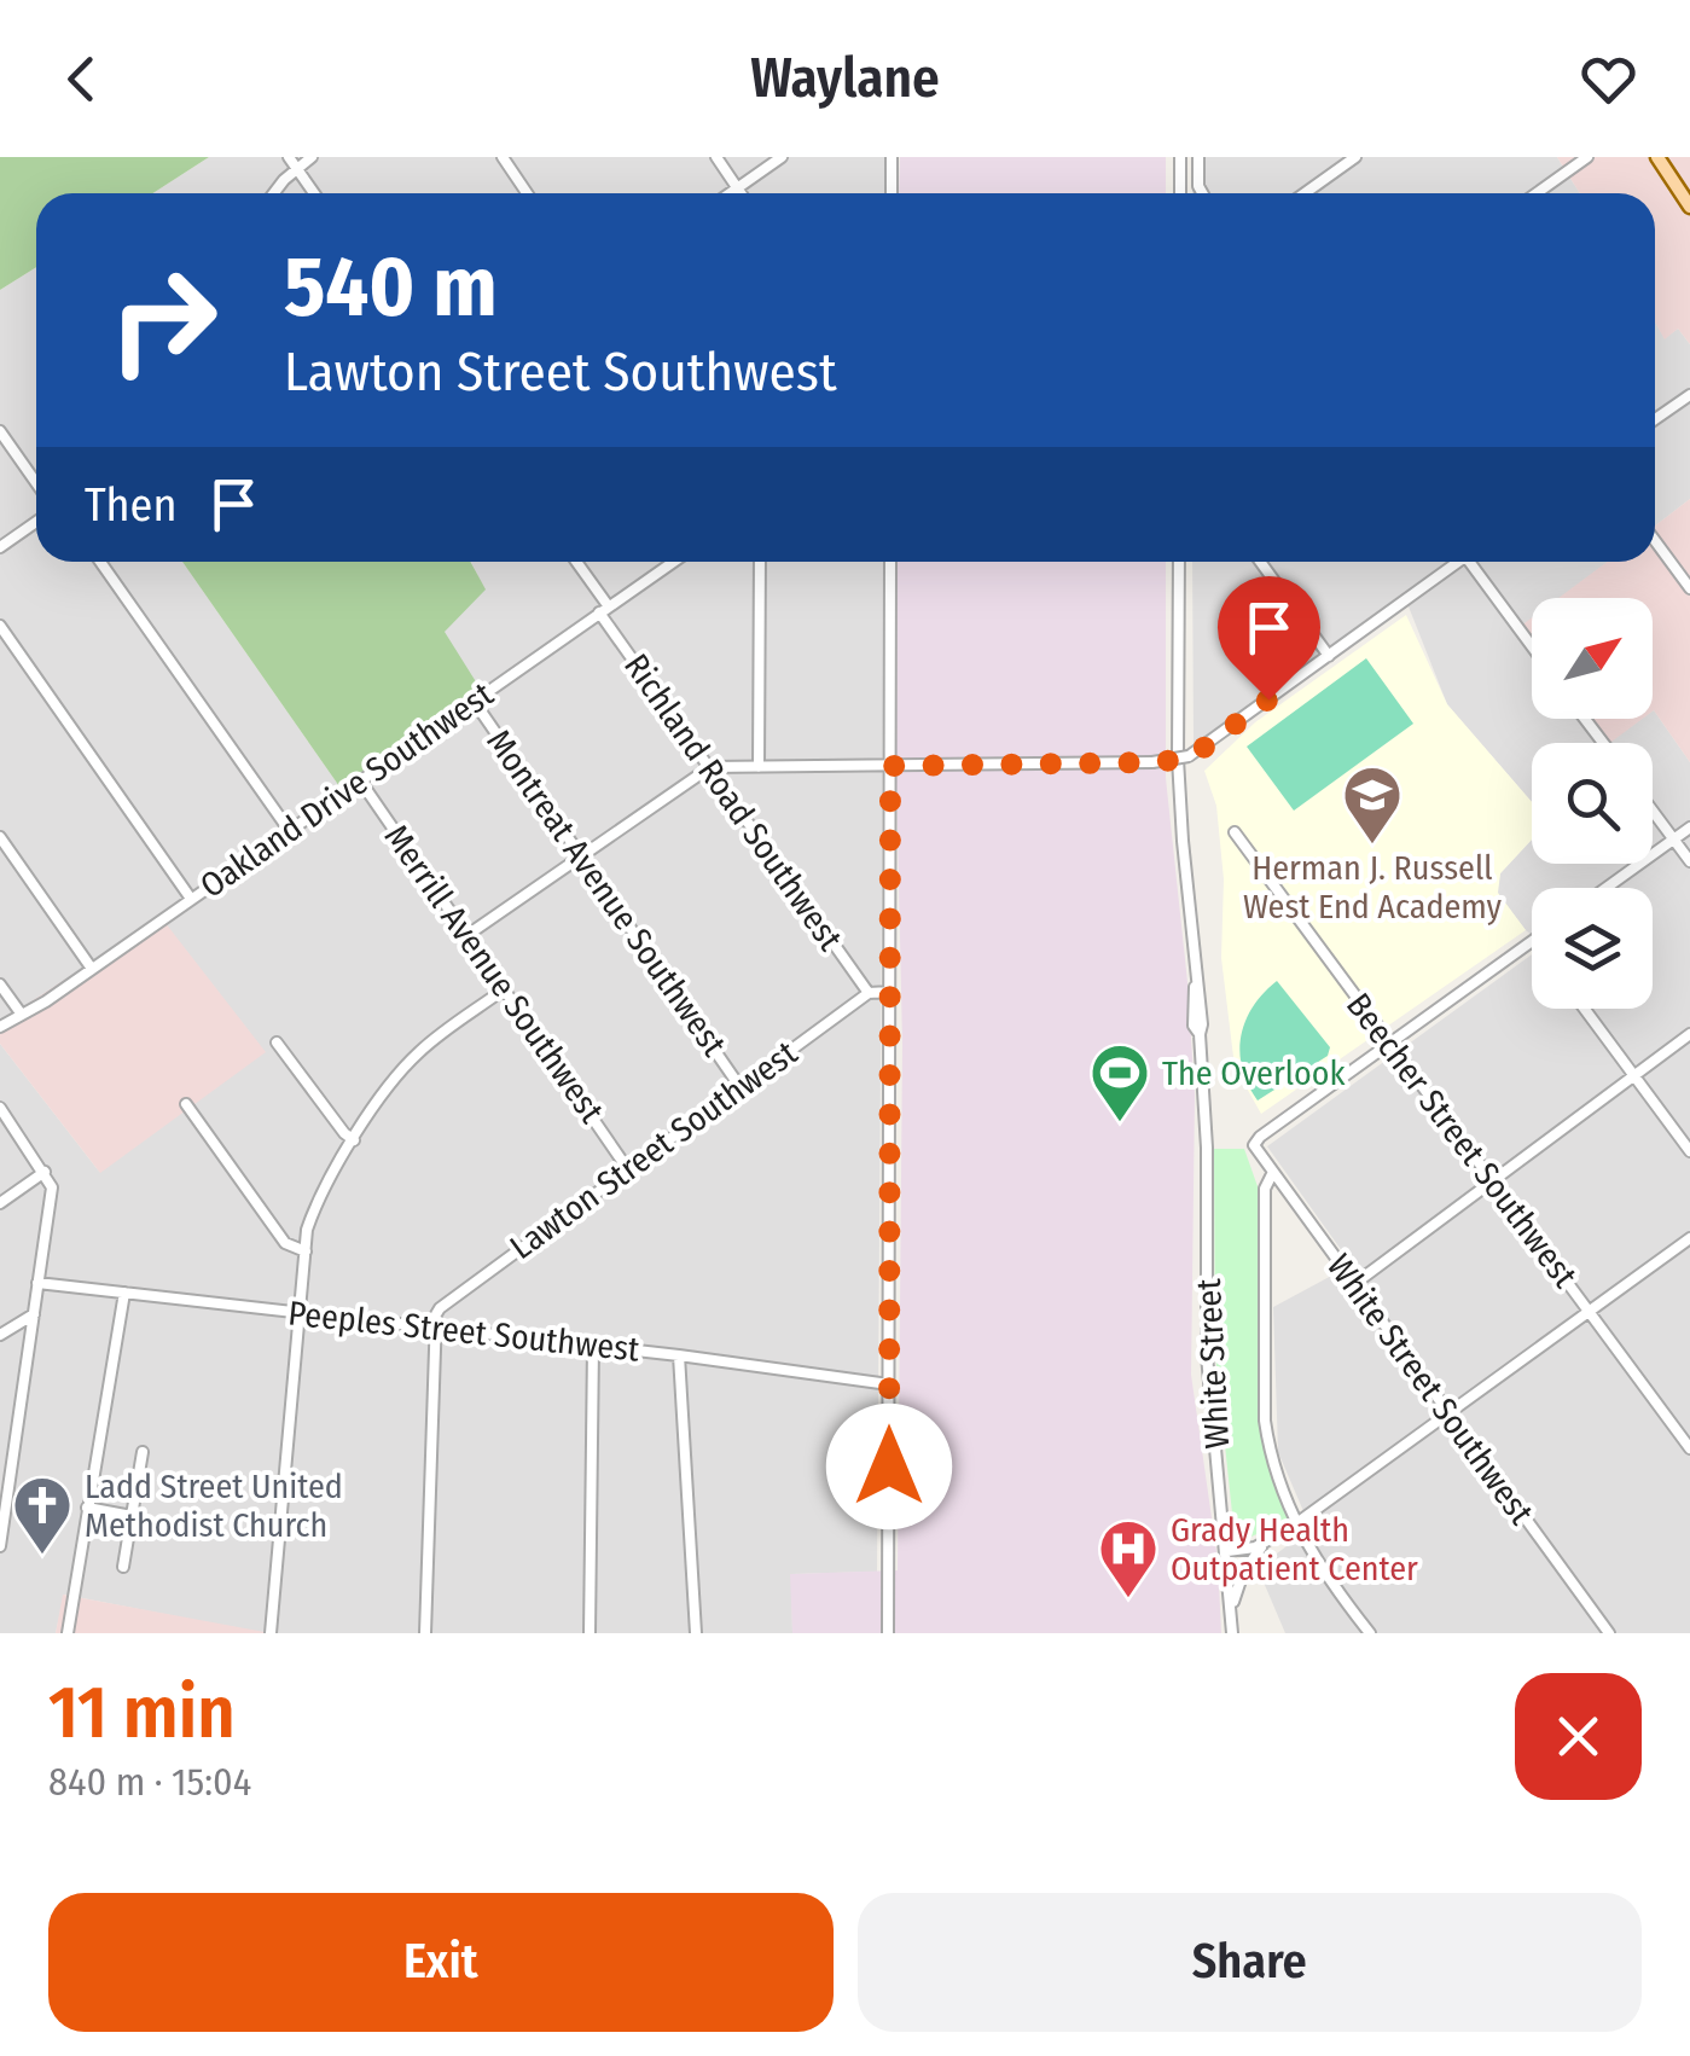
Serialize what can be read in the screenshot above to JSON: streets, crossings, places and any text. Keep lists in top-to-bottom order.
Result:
{
  "streets": {
    "street": [
      "Oakland Drive Southwest",
      "Richland Road Southwest",
      "Montreat Avenue Southwest",
      "Merrill Avenue Southwest",
      "Beecher Street Southwest",
      "Lawton Street Southwest",
      "Peeples Street Southwest",
      "White Street",
      "White Street Southwest"
    ]
  },
  "crossings": [
    ["Oakland Drive Southwest", "Richland Road Southwest"],
    ["Oakland Drive Southwest", "Montreat Avenue Southwest"],
    ["Oakland Drive Southwest", "Merrill Avenue Southwest"],
    ["Richland Road Southwest", "Lawton Street Southwest"],
    ["Montreat Avenue Southwest", "Lawton Street Southwest"],
    ["Merrill Avenue Southwest", "Lawton Street Southwest"],
    ["Beecher Street Southwest", "White Street Southwest"],
    ["Lawton Street Southwest", "Peeples Street Southwest"]
  ],
  "places": {
    "school or university": ["Herman J. Russell West End Academy"],
    "sports": ["The Overlook"],
    "church": ["Ladd Street United Methodist Church"],
    "hospital": ["Grady Health Outpatient Center"]
  },
  "north": "top right",
  "page": {
    "header": "Waylane",
    "turn": ["540 m", "Lawton Street Southwest"],
    "then": "Then",
    "heading": ["11 min", "840 m · 15:04"],
    "buttons": ["Exit", "Share"]
  }
}
